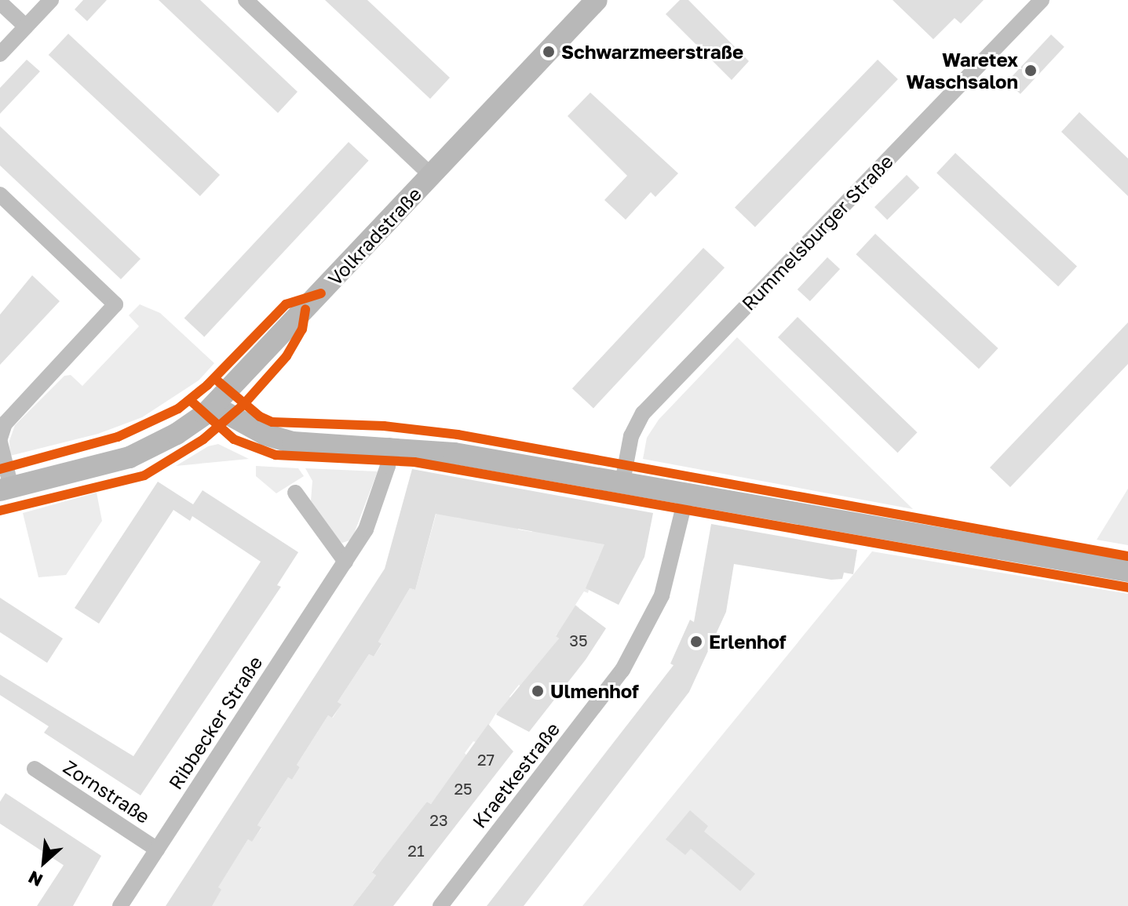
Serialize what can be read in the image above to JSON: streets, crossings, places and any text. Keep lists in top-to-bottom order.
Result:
{
  "streets": {
    "street": [
      "Rummelsburger Straße",
      "Volkradstraße",
      "Ribbecker Straße",
      "Kraetkestraße",
      "Zornstraße"
    ]
  },
  "crossings": [
    ["Ribbecker Straße", "Zornstraße"]
  ],
  "places": [
    "Schwarzmeerstraße",
    "Waretex Waschsalon",
    "Erlenhof",
    "Ulmenhof"
  ],
  "house_numbers": [
    "35",
    "27",
    "25",
    "23",
    "21"
  ],
  "north": "bottom left"
}
